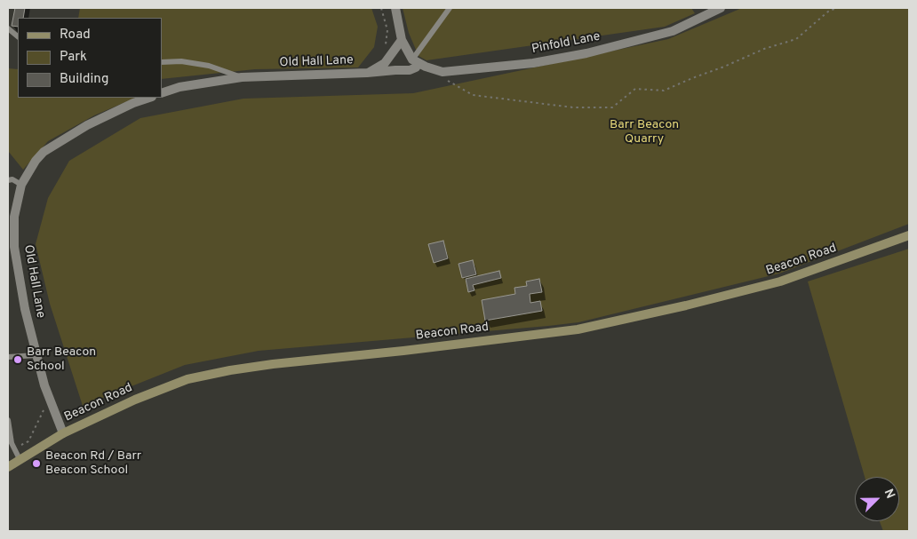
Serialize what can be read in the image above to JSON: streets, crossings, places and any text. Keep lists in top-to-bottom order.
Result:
{
  "streets": {
    "main road": ["Beacon Road"],
    "street": ["Pinfold Lane", "Old Hall Lane"]
  },
  "crossings": [
    ["Pinfold Lane", "Old Hall Lane"],
    ["Old Hall Lane", "Beacon Road"]
  ],
  "parks": ["Barr Beacon Quarry"],
  "places": ["Barr Beacon School", "Beacon Rd / Barr Beacon School"],
  "legend": ["Road", "Park", "Building"],
  "north": "top right"
}
